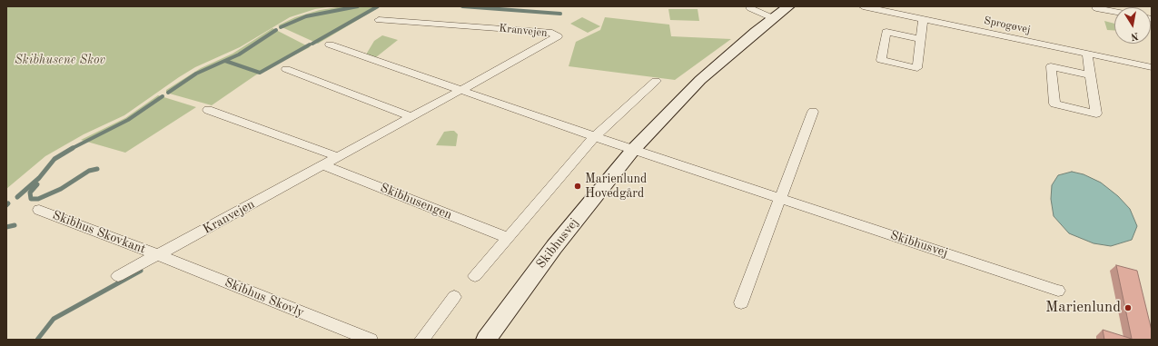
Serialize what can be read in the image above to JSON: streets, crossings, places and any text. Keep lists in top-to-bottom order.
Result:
{
  "streets": {
    "street": [
      "Sprogøvej",
      "Kranvejen",
      "Skibhusengen",
      "Skibhus Skovkant",
      "Skibhusvej",
      "Skibhus Skovly"
    ]
  },
  "crossings": [
    ["Kranvejen", "Skibhusengen"],
    ["Kranvejen", "Skibhus Skovkant"],
    ["Kranvejen", "Skibhus Skovly"],
    ["Skibhus Skovkant", "Skibhus Skovly"]
  ],
  "parks": ["Skibhusene Skov"],
  "places": ["Marienlund Hovedgård", "Marienlund"],
  "north": "bottom"
}
